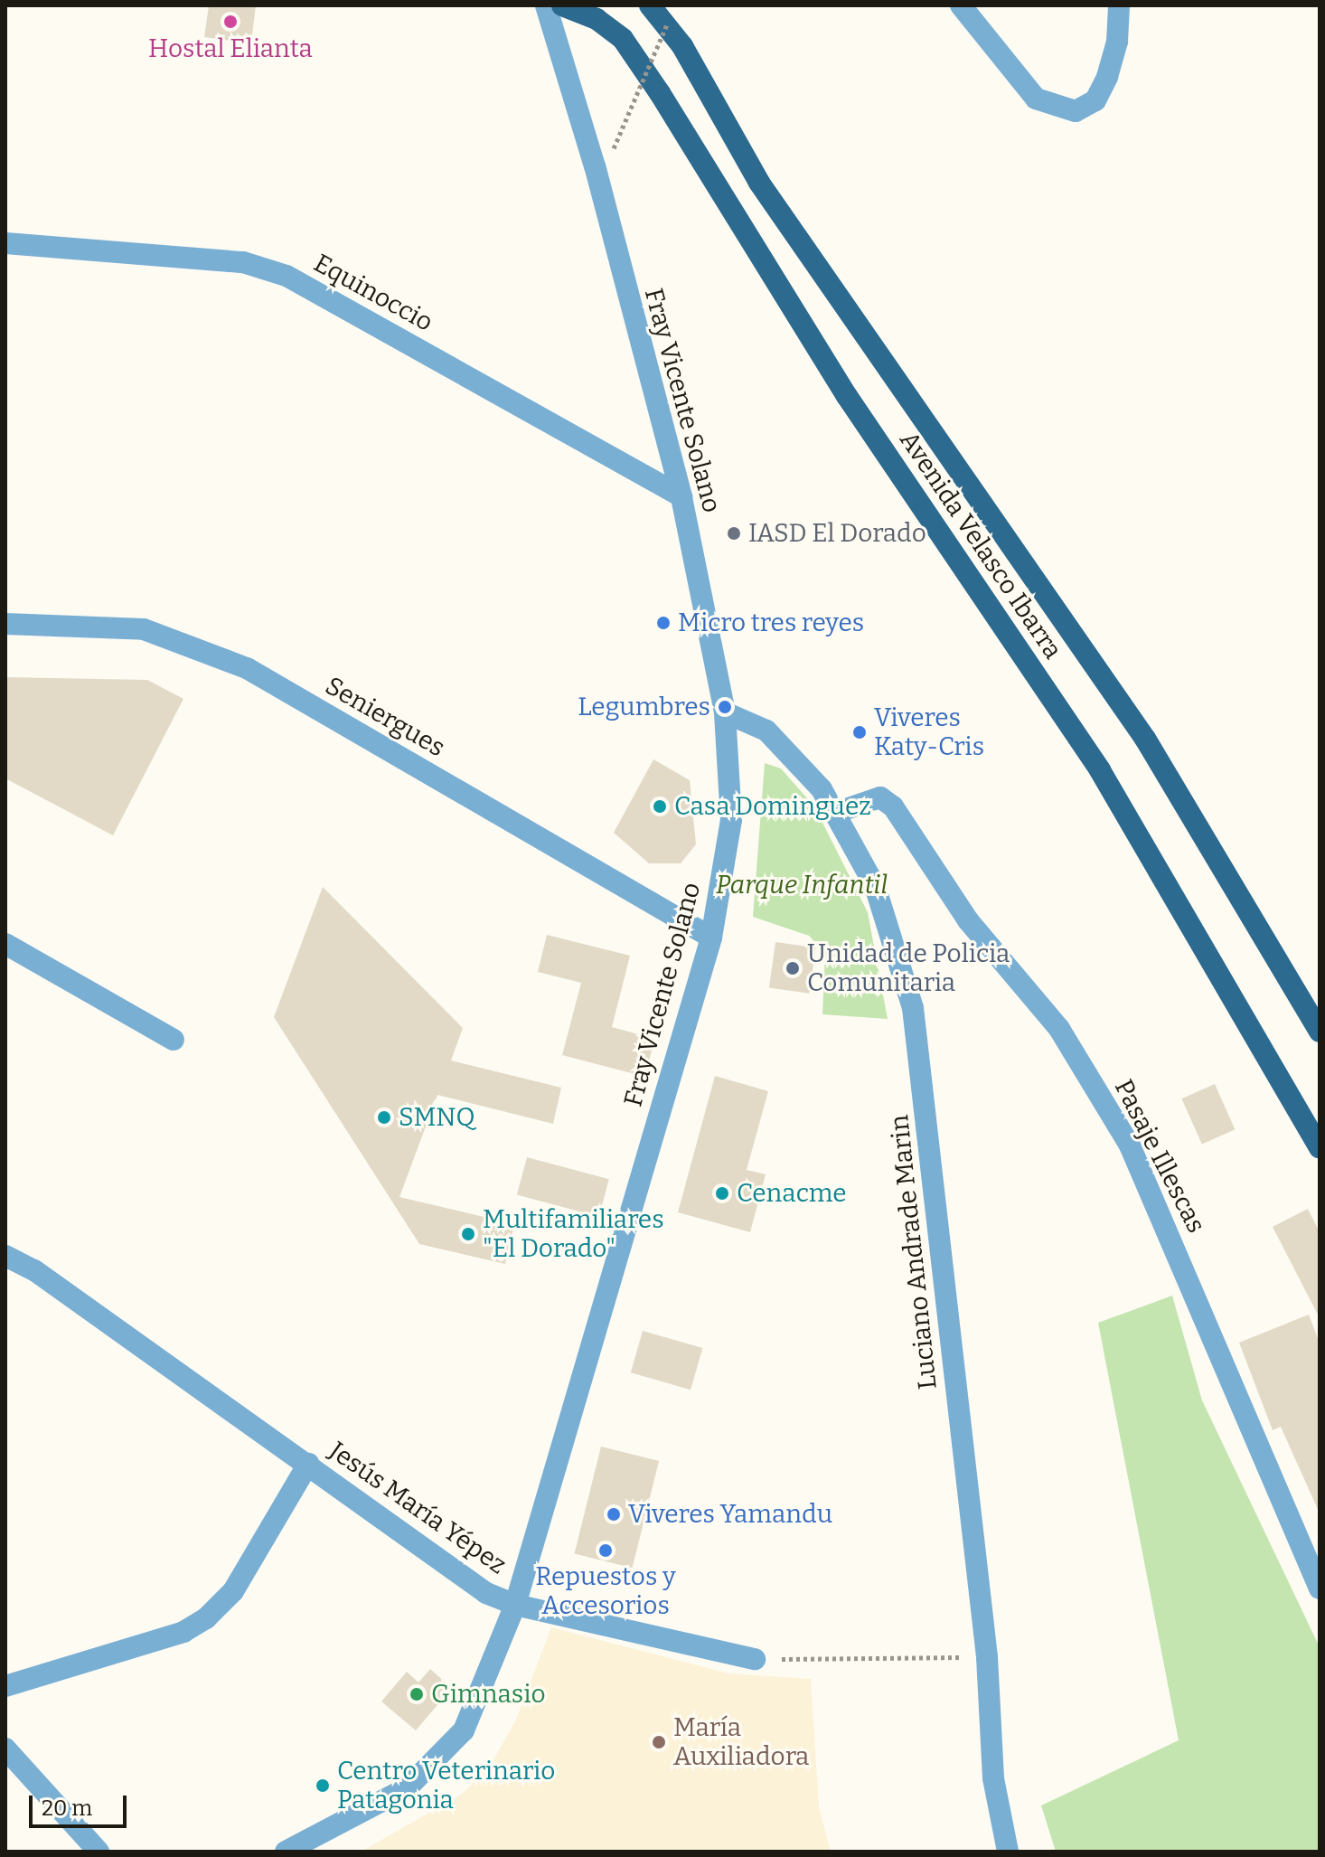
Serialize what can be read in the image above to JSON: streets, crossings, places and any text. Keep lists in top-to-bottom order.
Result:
{
  "streets": {
    "main road": ["Avenida Velasco Ibarra"],
    "street": [
      "Equinoccio",
      "Fray Vicente Solano",
      "Seniergues",
      "Pasaje Illescas",
      "Luciano Andrade Marin",
      "Jesús María Yépez"
    ]
  },
  "crossings": [
    ["Equinoccio", "Fray Vicente Solano"],
    ["Fray Vicente Solano", "Seniergues"],
    ["Fray Vicente Solano", "Luciano Andrade Marin"],
    ["Fray Vicente Solano", "Jesús María Yépez"],
    ["Pasaje Illescas", "Luciano Andrade Marin"]
  ],
  "parks": ["Parque Infantil"],
  "places": [
    "Hostal Elianta",
    "IASD El Dorado",
    "Micro tres reyes",
    "Legumbres",
    "Viveres Katy-Cris",
    "Casa Dominguez",
    "Unidad de Policia Comunitaria",
    "SMNQ",
    "Cenacme",
    "Multifamiliares \"El Dorado\"",
    "Viveres Yamandu",
    "Repuestos y Accesorios",
    "Gimnasio",
    "María Auxiliadora",
    "Centro Veterinario Patagonia"
  ],
  "scale_bar": "20 m"
}
